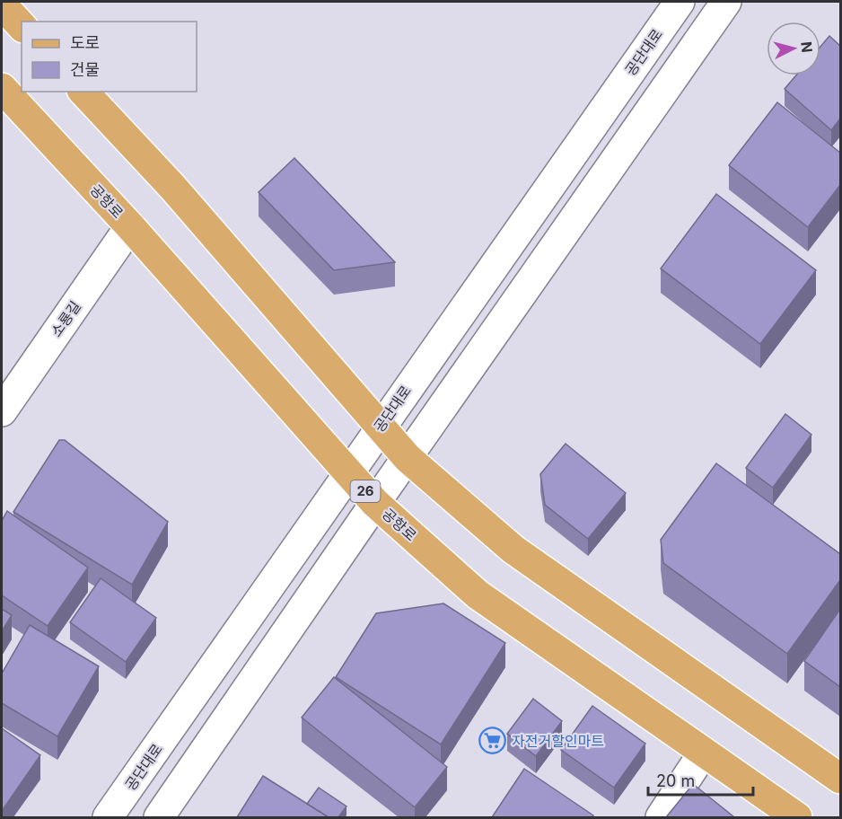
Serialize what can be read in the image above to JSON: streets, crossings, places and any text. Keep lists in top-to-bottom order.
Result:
{
  "streets": {
    "main road": ["공항로", "26"],
    "street": ["공단대로", "소룡길"]
  },
  "crossings": [
    ["공단대로", "공항로"],
    ["공항로", "소룡길"]
  ],
  "places": {
    "supermarket": ["자전거할인마트"]
  },
  "legend": ["도로", "건물"],
  "scale_bar": "20 m",
  "north": "right"
}
